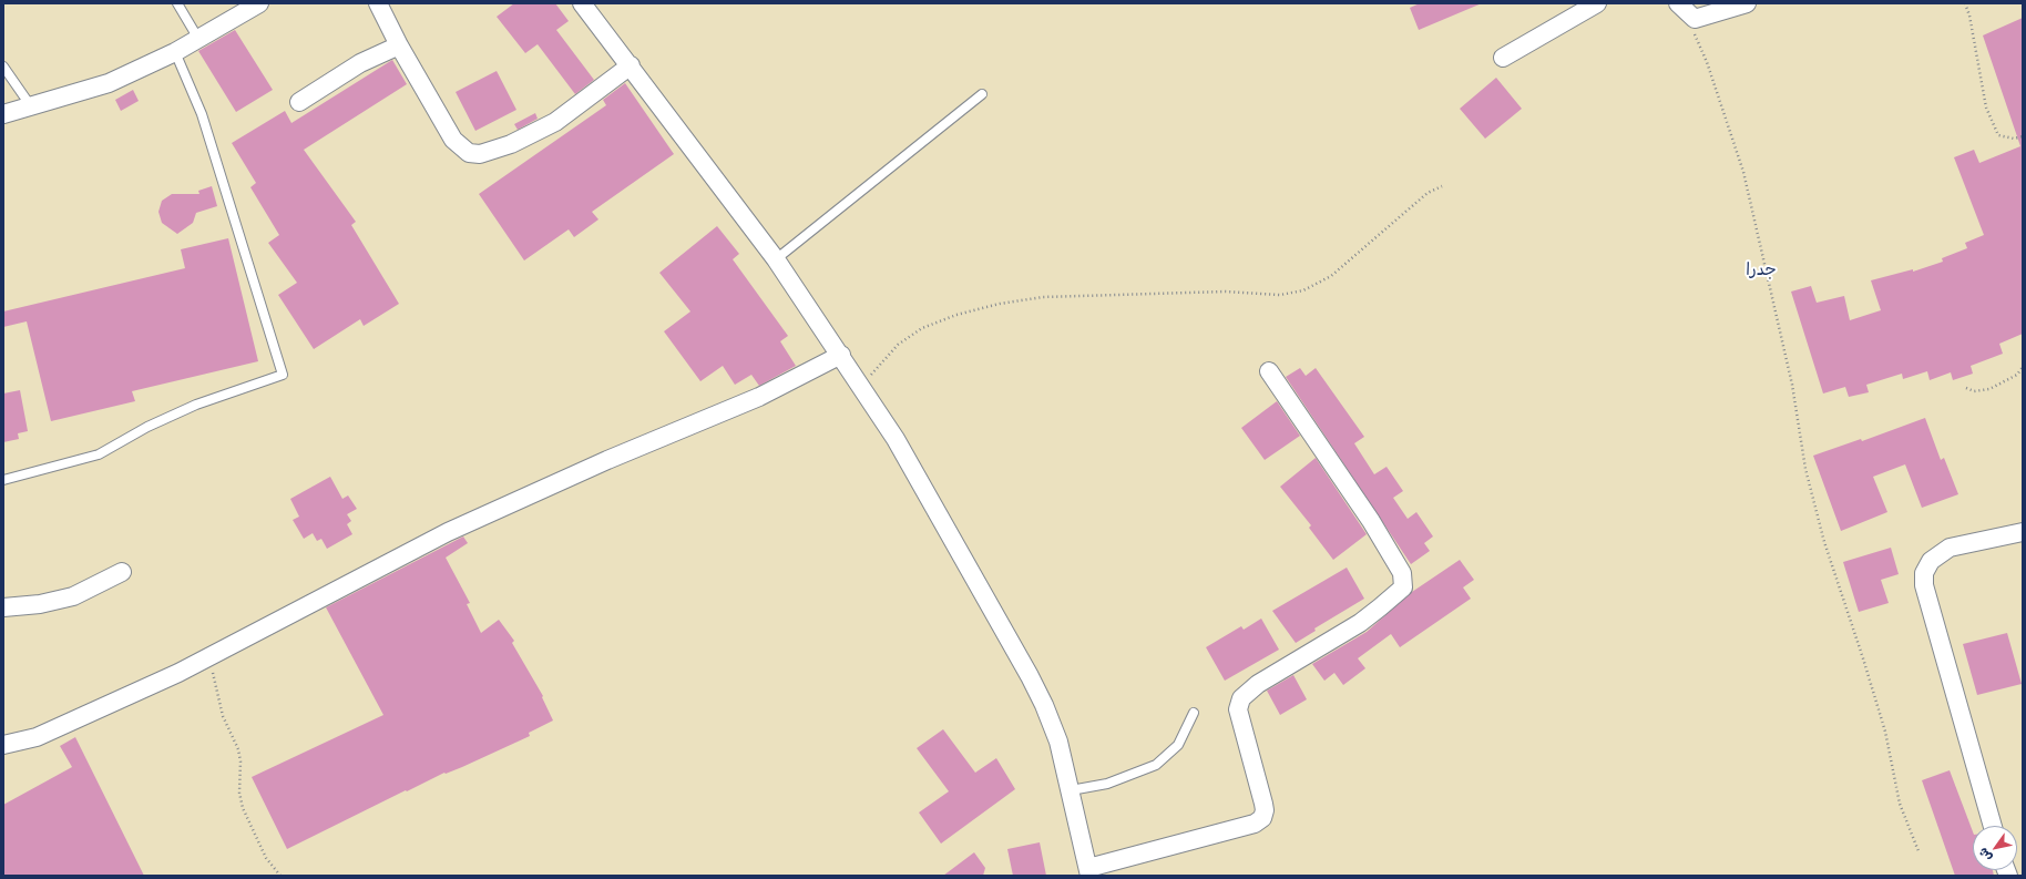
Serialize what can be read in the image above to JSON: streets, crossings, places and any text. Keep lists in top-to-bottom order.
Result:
{
  "districts": ["جدرا"],
  "north": "bottom left"
}
